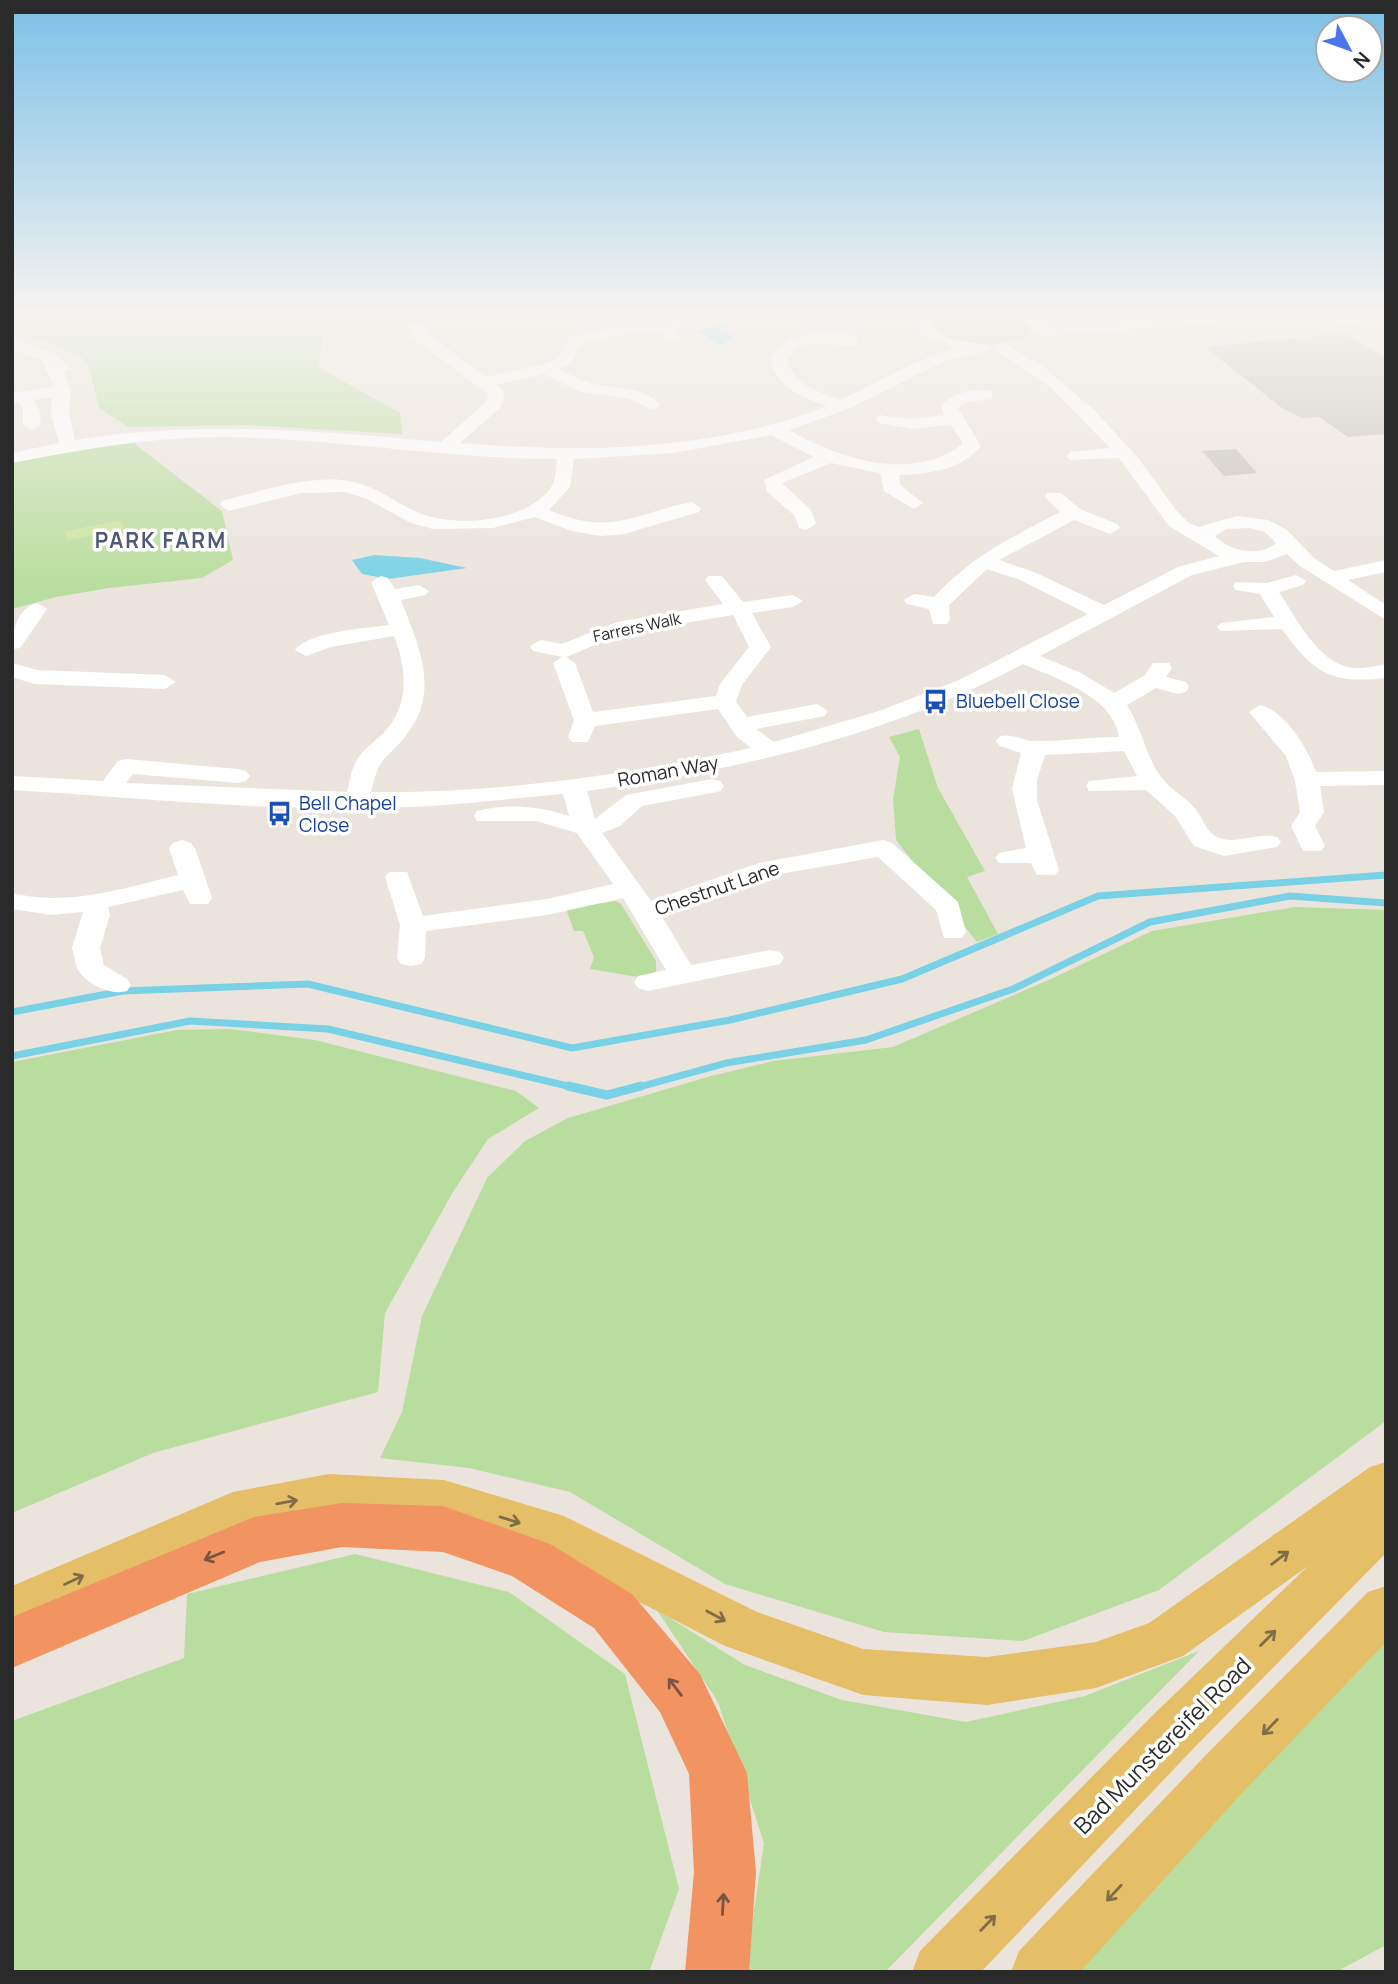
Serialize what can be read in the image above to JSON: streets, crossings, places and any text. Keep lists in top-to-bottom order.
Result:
{
  "streets": {
    "main road": ["Bad Munstereifel Road"],
    "street": ["Farrers Walk", "Roman Way", "Chestnut Lane"]
  },
  "crossings": [
    ["Roman Way", "Chestnut Lane"]
  ],
  "districts": ["PARK FARM"],
  "places": {
    "bus stop": ["Bluebell Close", "Bell Chapel Close"]
  },
  "north": "bottom right"
}
